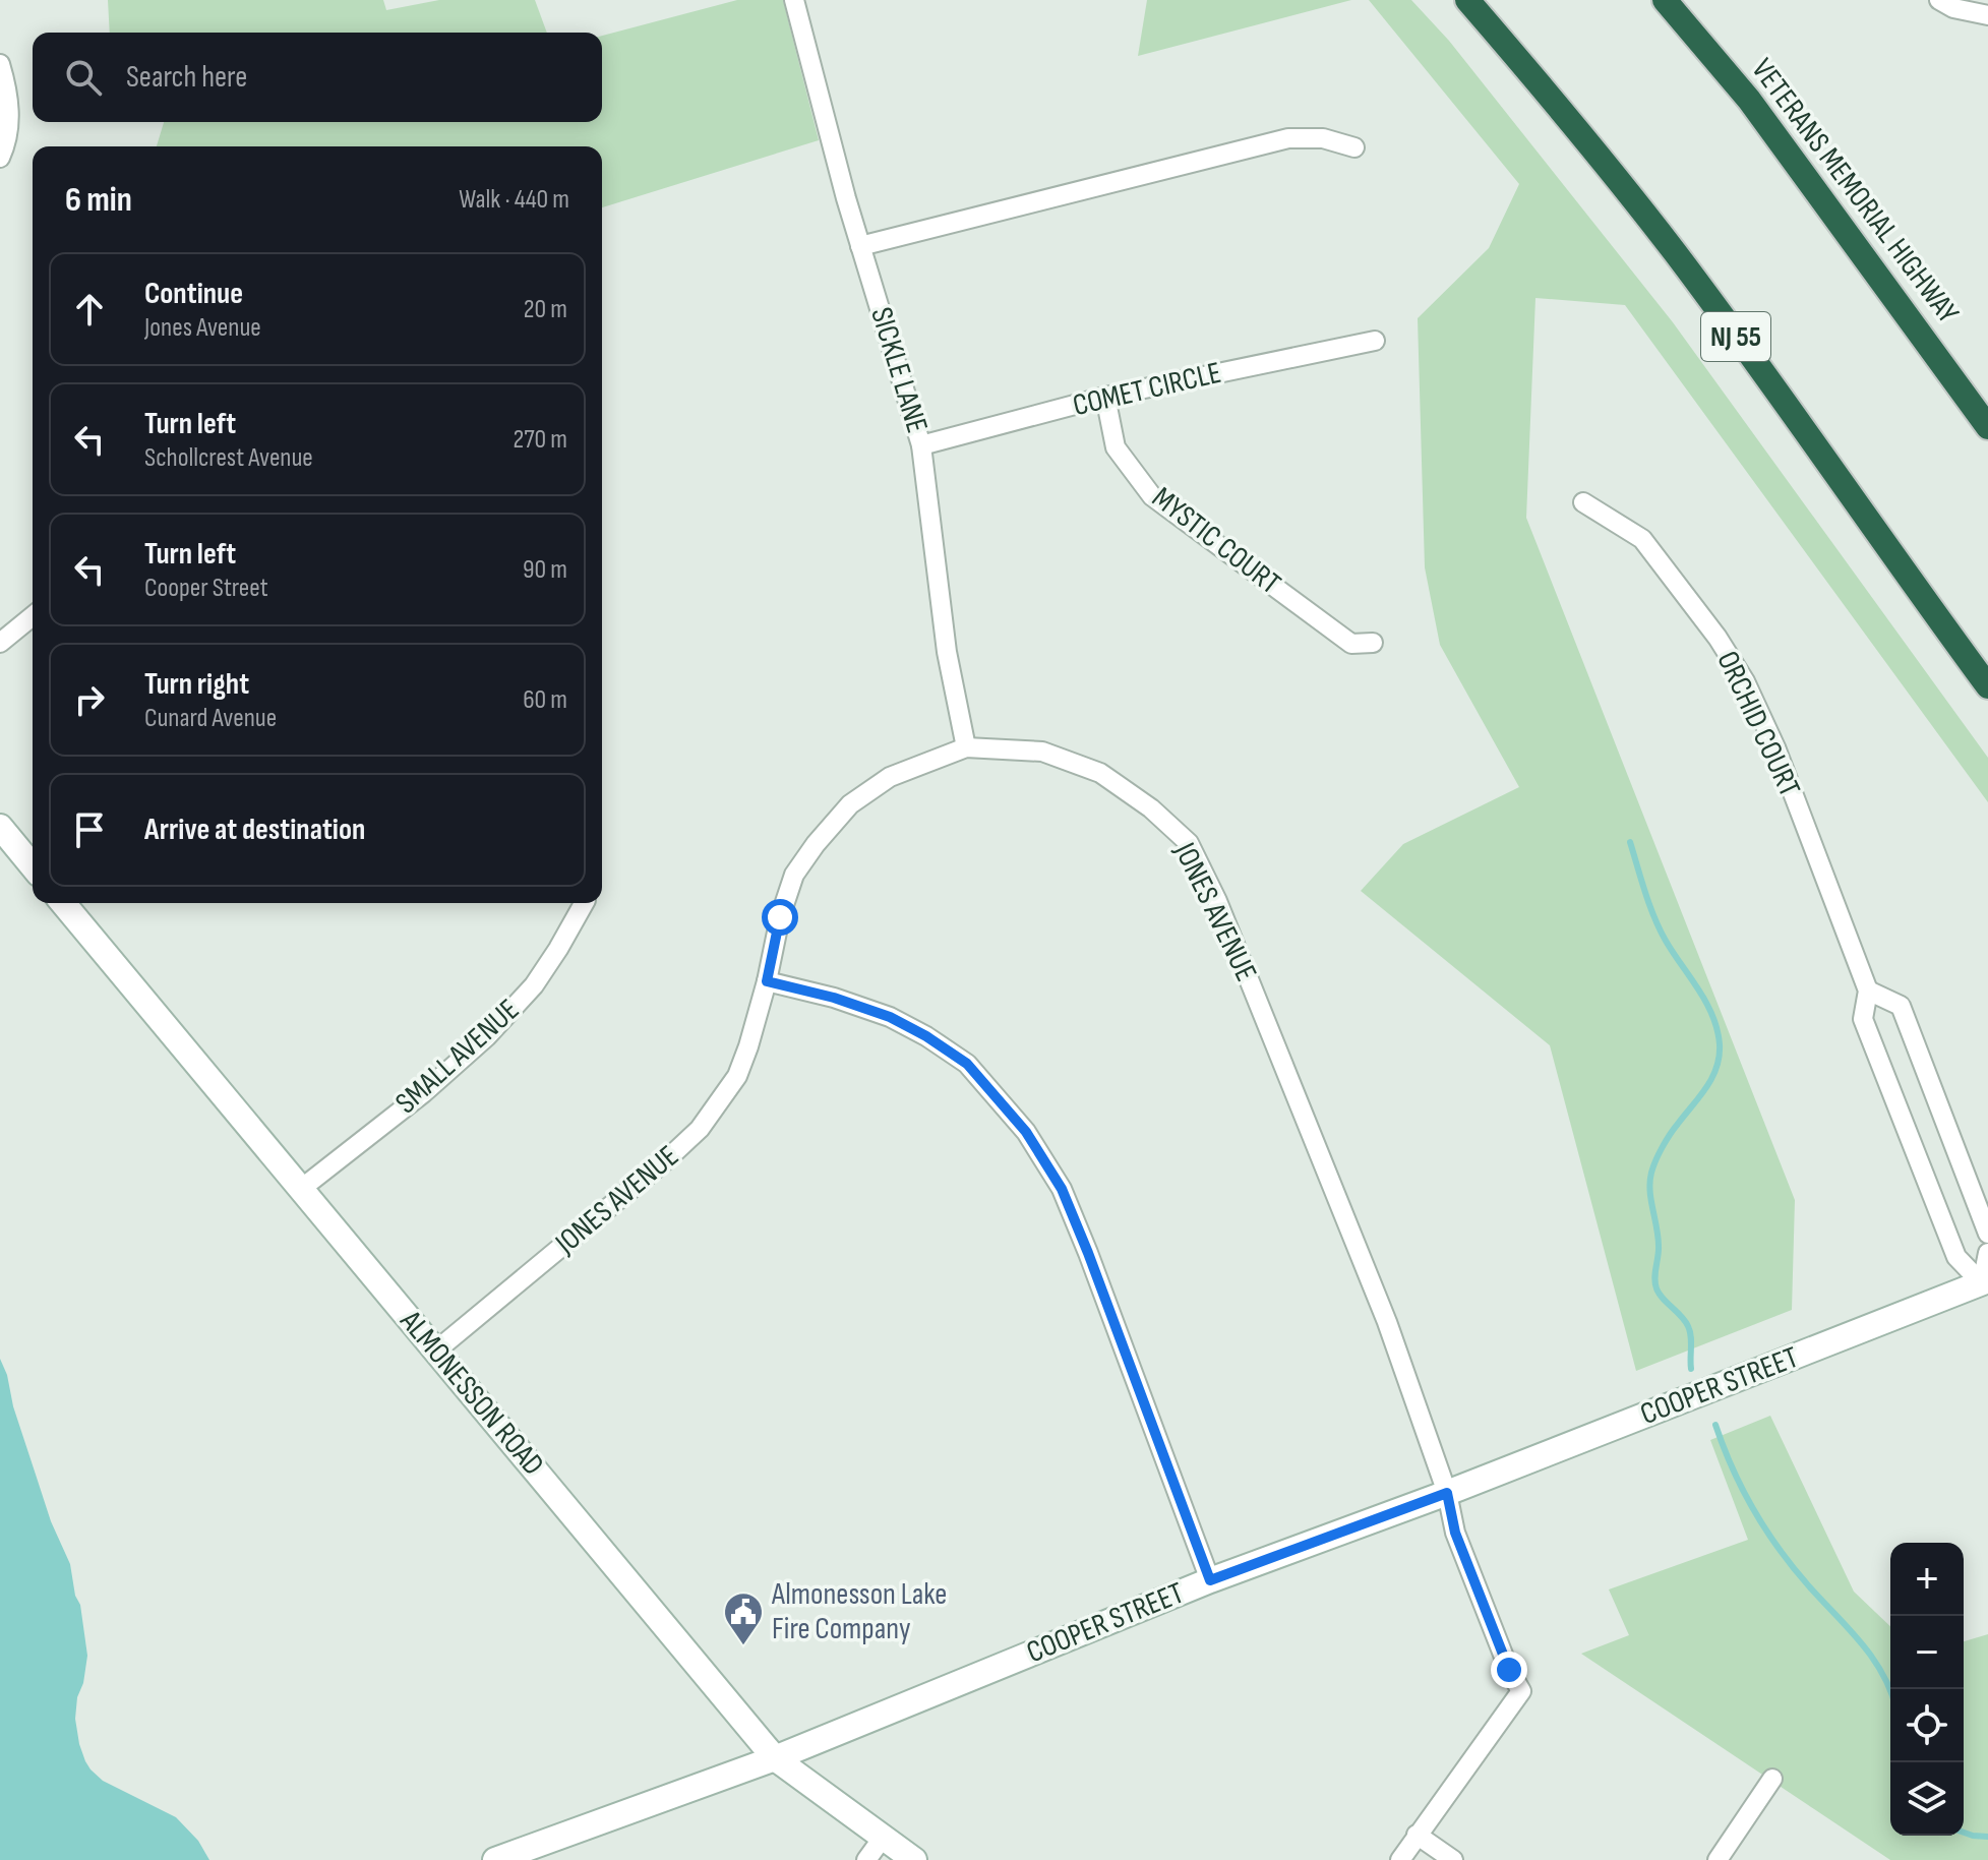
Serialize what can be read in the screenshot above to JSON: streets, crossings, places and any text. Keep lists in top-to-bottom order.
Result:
{
  "streets": {
    "highway": ["VETERANS MEMORIAL HIGHWAY", "NJ 55"],
    "main road": ["COOPER STREET", "ALMONESSON ROAD"],
    "street": [
      "SICKLE LANE",
      "COMET CIRCLE",
      "MYSTIC COURT",
      "ORCHID COURT",
      "JONES AVENUE",
      "SMALL AVENUE"
    ]
  },
  "crossings": [
    ["SICKLE LANE", "COMET CIRCLE"],
    ["SICKLE LANE", "JONES AVENUE"],
    ["COMET CIRCLE", "MYSTIC COURT"],
    ["ORCHID COURT", "COOPER STREET"],
    ["JONES AVENUE", "COOPER STREET"],
    ["JONES AVENUE", "ALMONESSON ROAD"],
    ["SMALL AVENUE", "ALMONESSON ROAD"],
    ["COOPER STREET", "ALMONESSON ROAD"]
  ],
  "places": {
    "public building": ["Almonesson Lake Fire Company"]
  },
  "page": {
    "search": "Search here",
    "heading": ["6 min", "Walk · 440 m"],
    "list": [
      ["Continue", "Jones Avenue", "20 m"],
      ["Turn left", "Schollcrest Avenue", "270 m"],
      ["Turn left", "Cooper Street", "90 m"],
      ["Turn right", "Cunard Avenue", "60 m"],
      "Arrive at destination"
    ],
    "map_buttons": ["+", "−"]
  }
}
